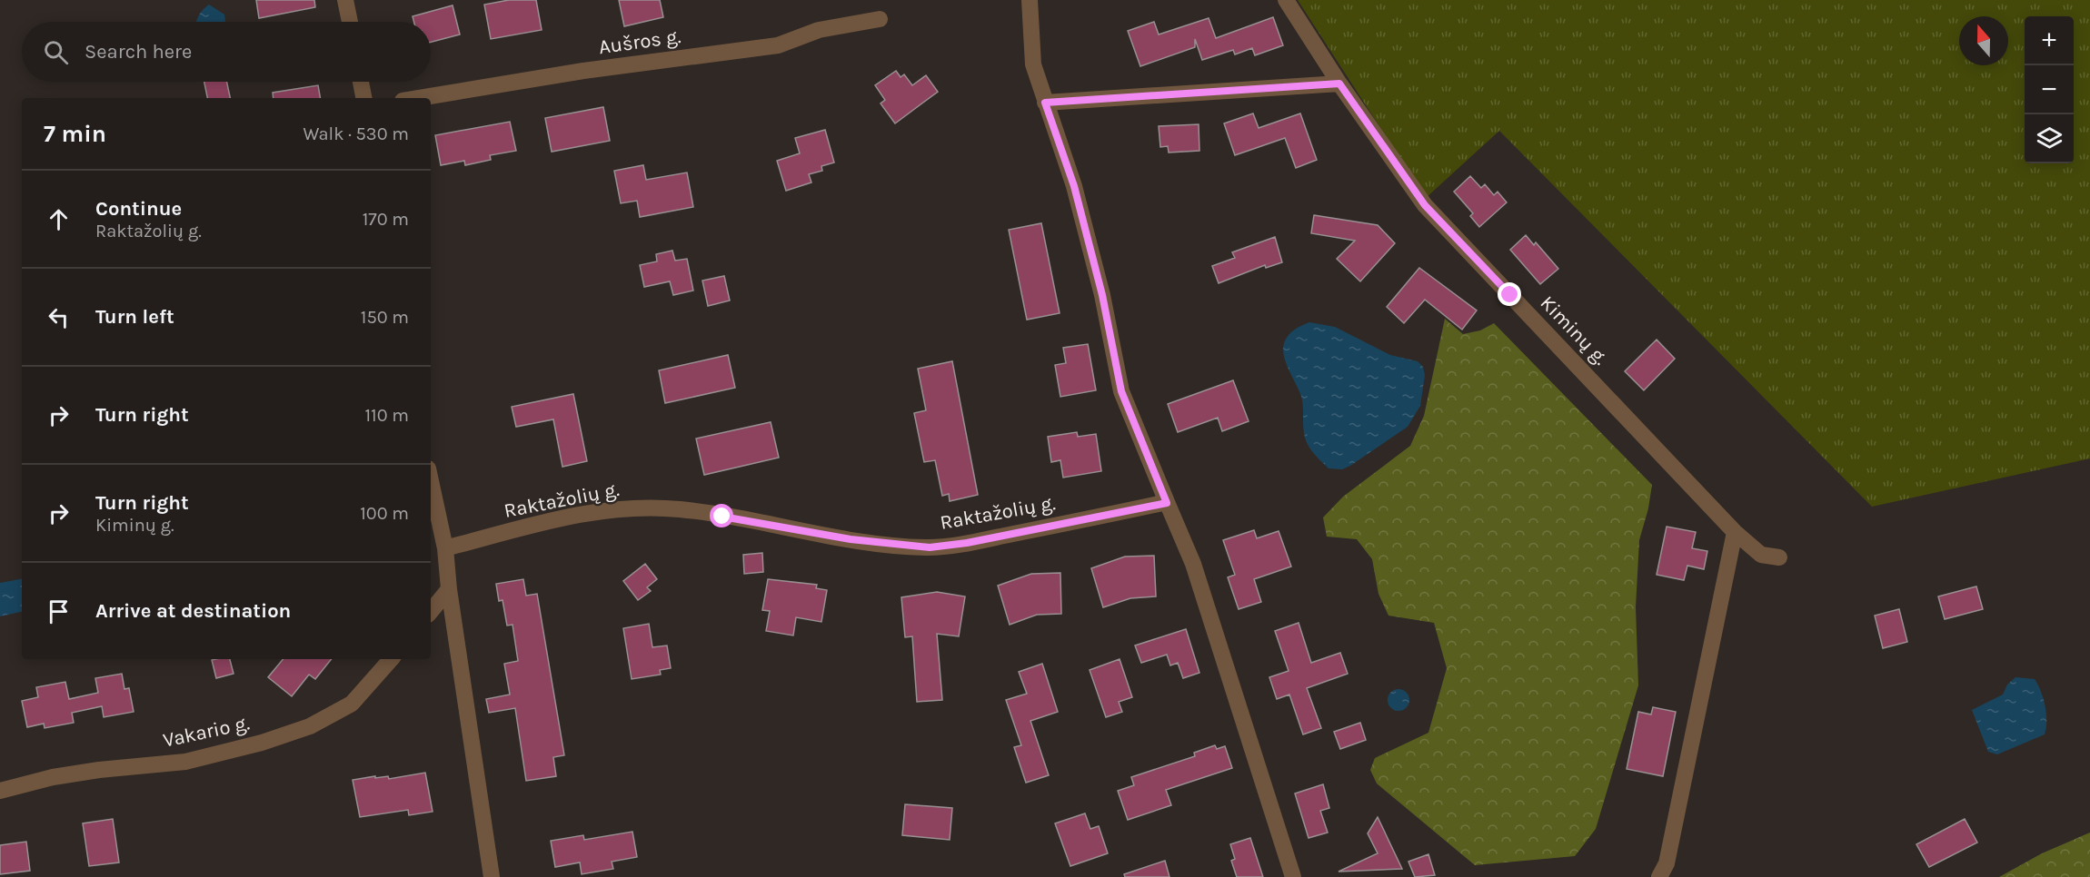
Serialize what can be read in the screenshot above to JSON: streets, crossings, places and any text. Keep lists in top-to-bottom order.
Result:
{
  "streets": {
    "street": [
      "Aušros g.",
      "Kiminų g.",
      "Raktažolių g.",
      "Vakario g."
    ]
  },
  "north": "top",
  "page": {
    "map_buttons": ["+", "−"],
    "search": "Search here",
    "heading": ["7 min", "Walk · 530 m"],
    "list": [
      ["Continue", "Raktažolių g.", "170 m"],
      ["Turn left", "150 m"],
      ["Turn right", "110 m"],
      ["Turn right", "Kiminų g.", "100 m"],
      "Arrive at destination"
    ]
  }
}
